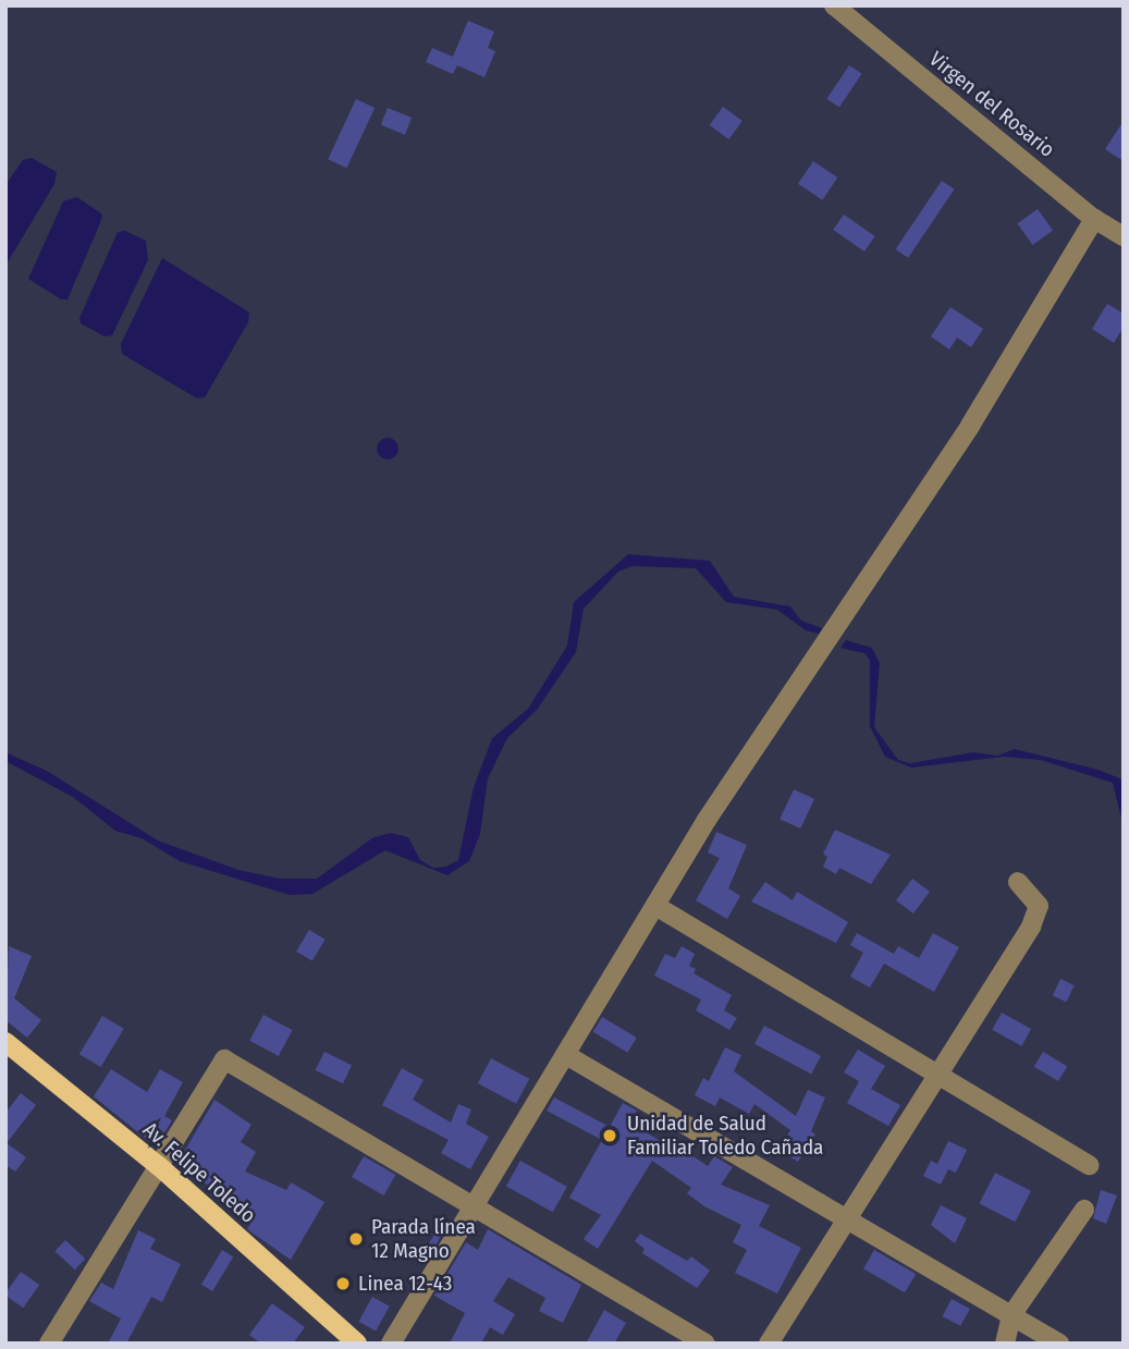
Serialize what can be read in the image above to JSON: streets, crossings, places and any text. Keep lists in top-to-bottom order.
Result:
{
  "streets": {
    "main road": ["Av. Felipe Toledo"],
    "street": ["Virgen del Rosario"]
  },
  "places": ["Unidad de Salud Familiar Toledo Cañada", "Parada línea 12 Magno", "Linea 12-43"]
}
